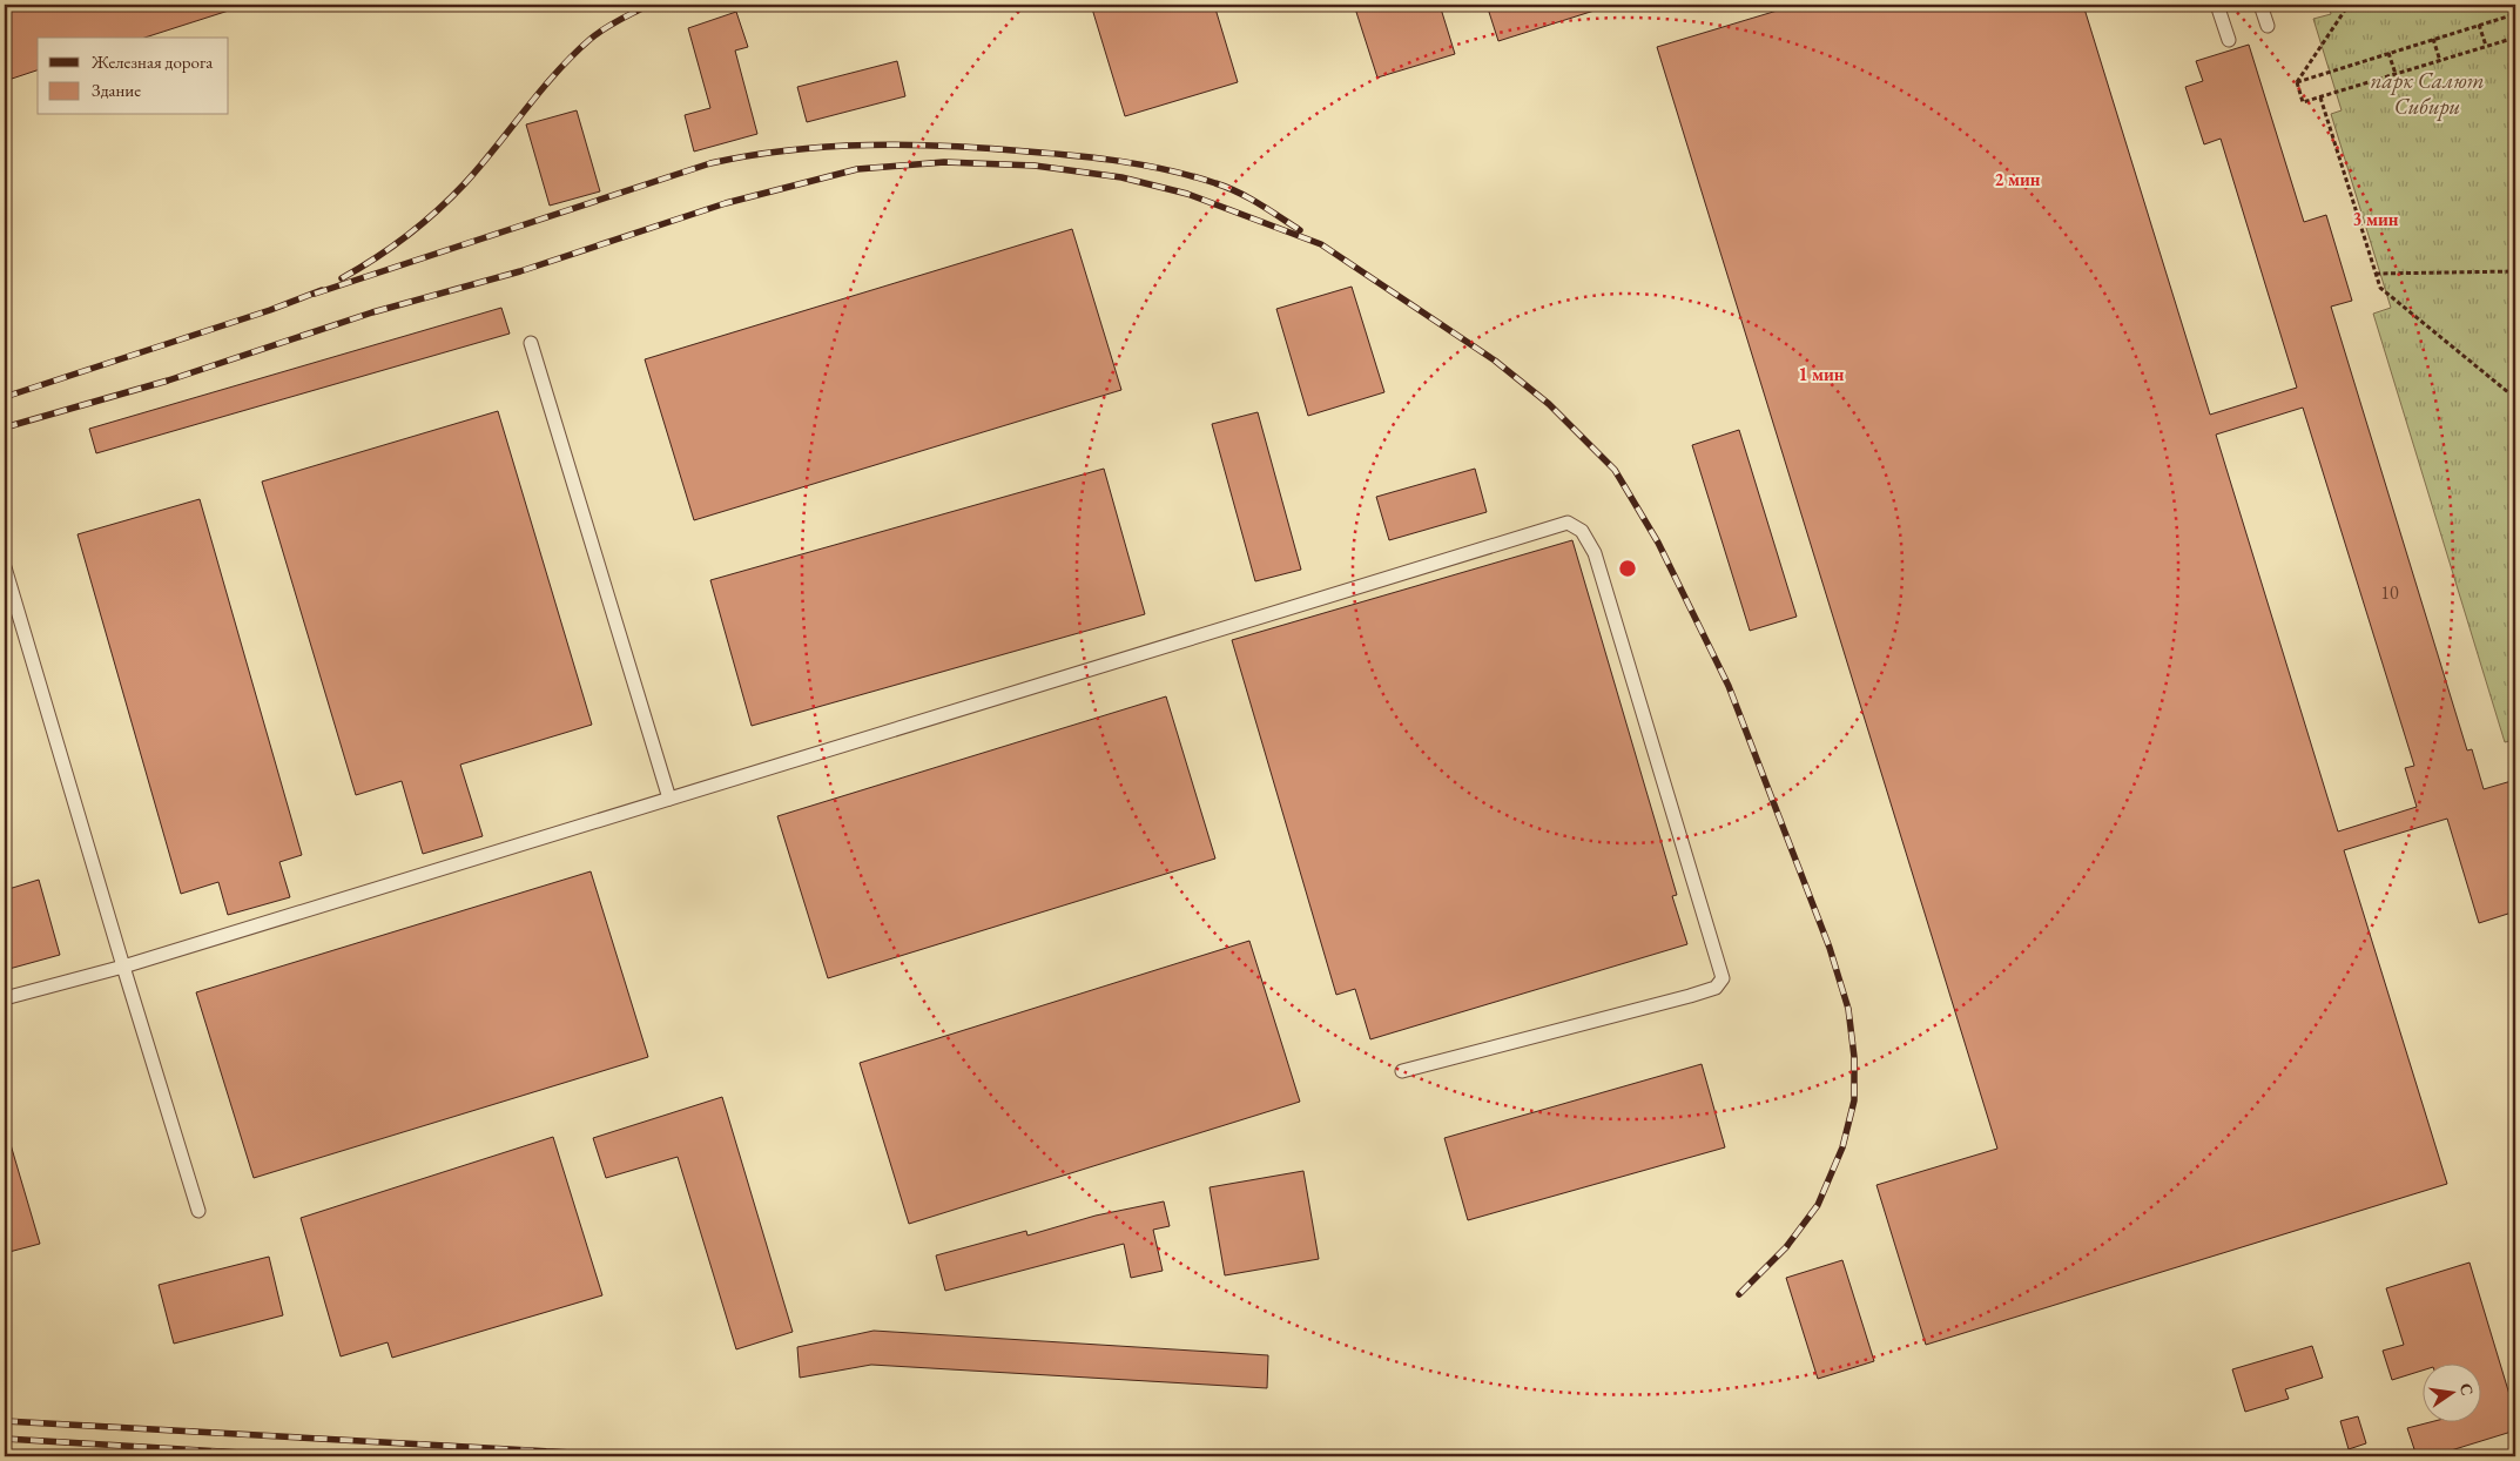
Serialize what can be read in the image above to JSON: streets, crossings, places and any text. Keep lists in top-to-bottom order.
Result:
{
  "parks": ["парк Салют Сибири"],
  "house_numbers": ["10"],
  "legend": ["Железная дорога", "Здание"],
  "north": "right",
  "rings": ["2 мин", "3 мин", "1 мин"]
}
